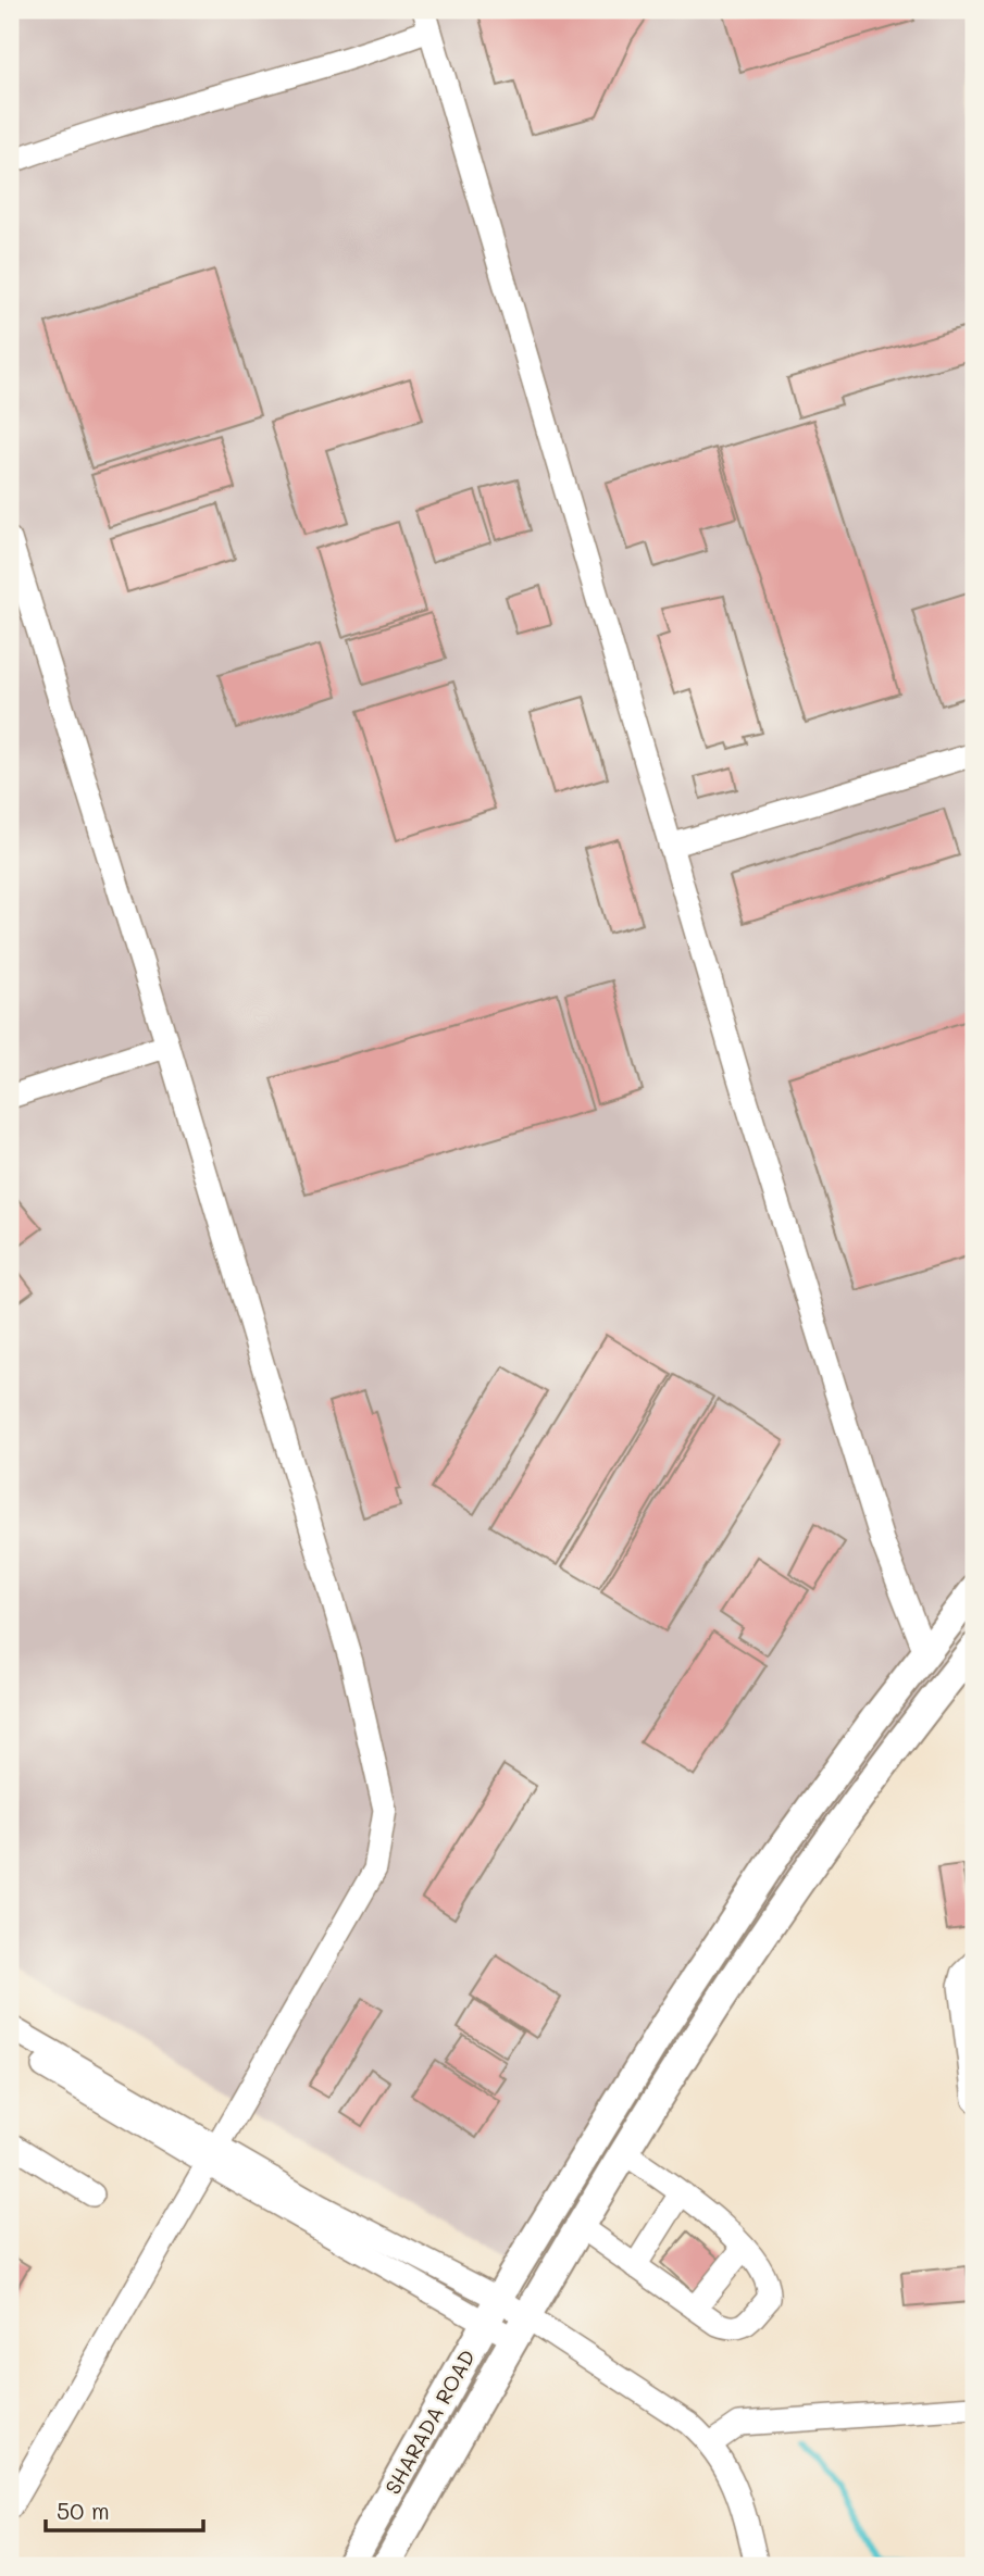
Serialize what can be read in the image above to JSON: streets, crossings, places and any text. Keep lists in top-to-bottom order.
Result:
{
  "streets": {
    "main road": ["SHARADA ROAD"]
  },
  "scale_bar": "50 m"
}
